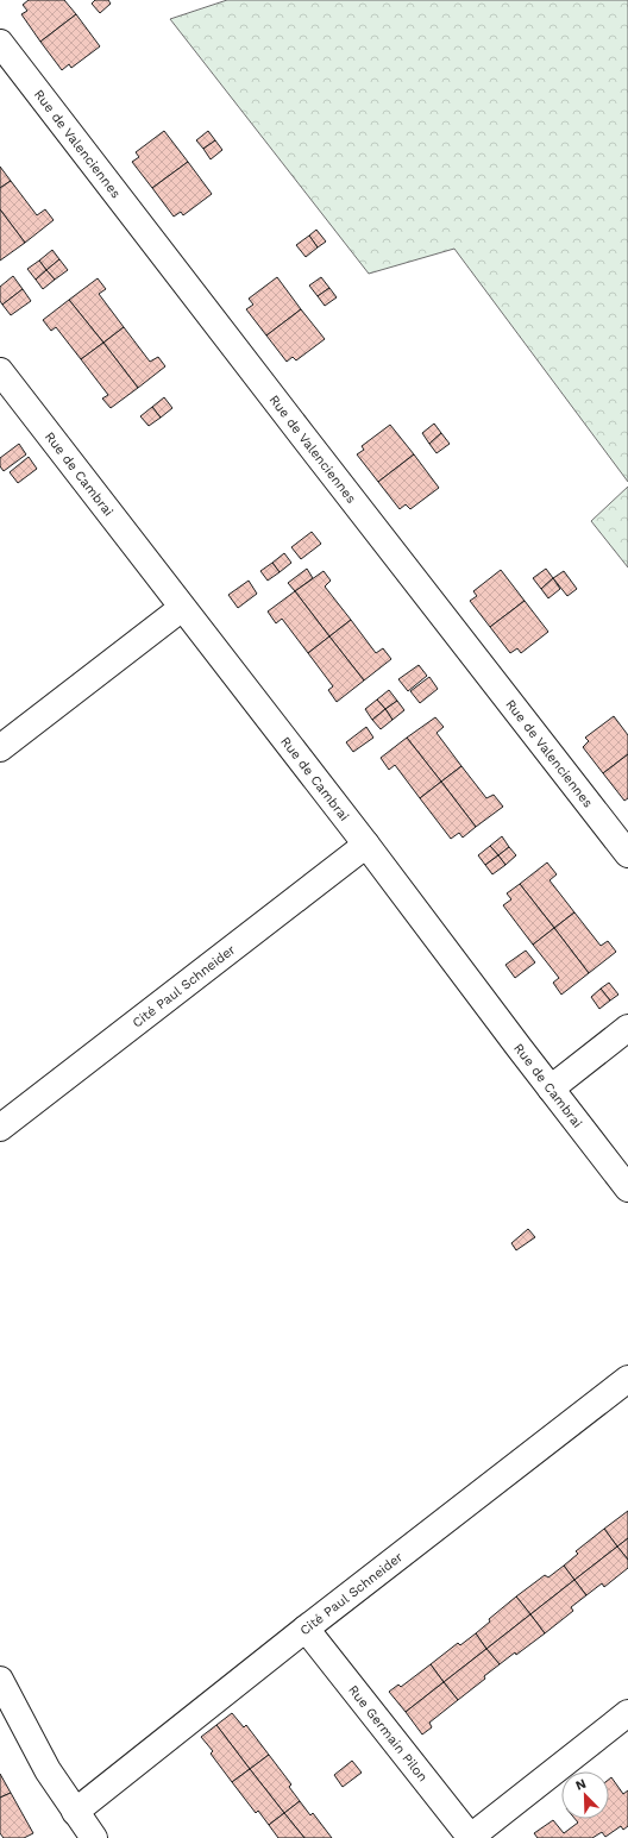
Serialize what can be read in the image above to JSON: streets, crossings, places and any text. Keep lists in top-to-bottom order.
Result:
{
  "streets": {
    "street": [
      "Rue de Valenciennes",
      "Rue de Cambrai",
      "Cité Paul Schneider",
      "Rue Germain Pilon"
    ]
  },
  "crossings": [
    ["Rue de Cambrai", "Cité Paul Schneider"],
    ["Cité Paul Schneider", "Rue Germain Pilon"]
  ],
  "north": "top left"
}
